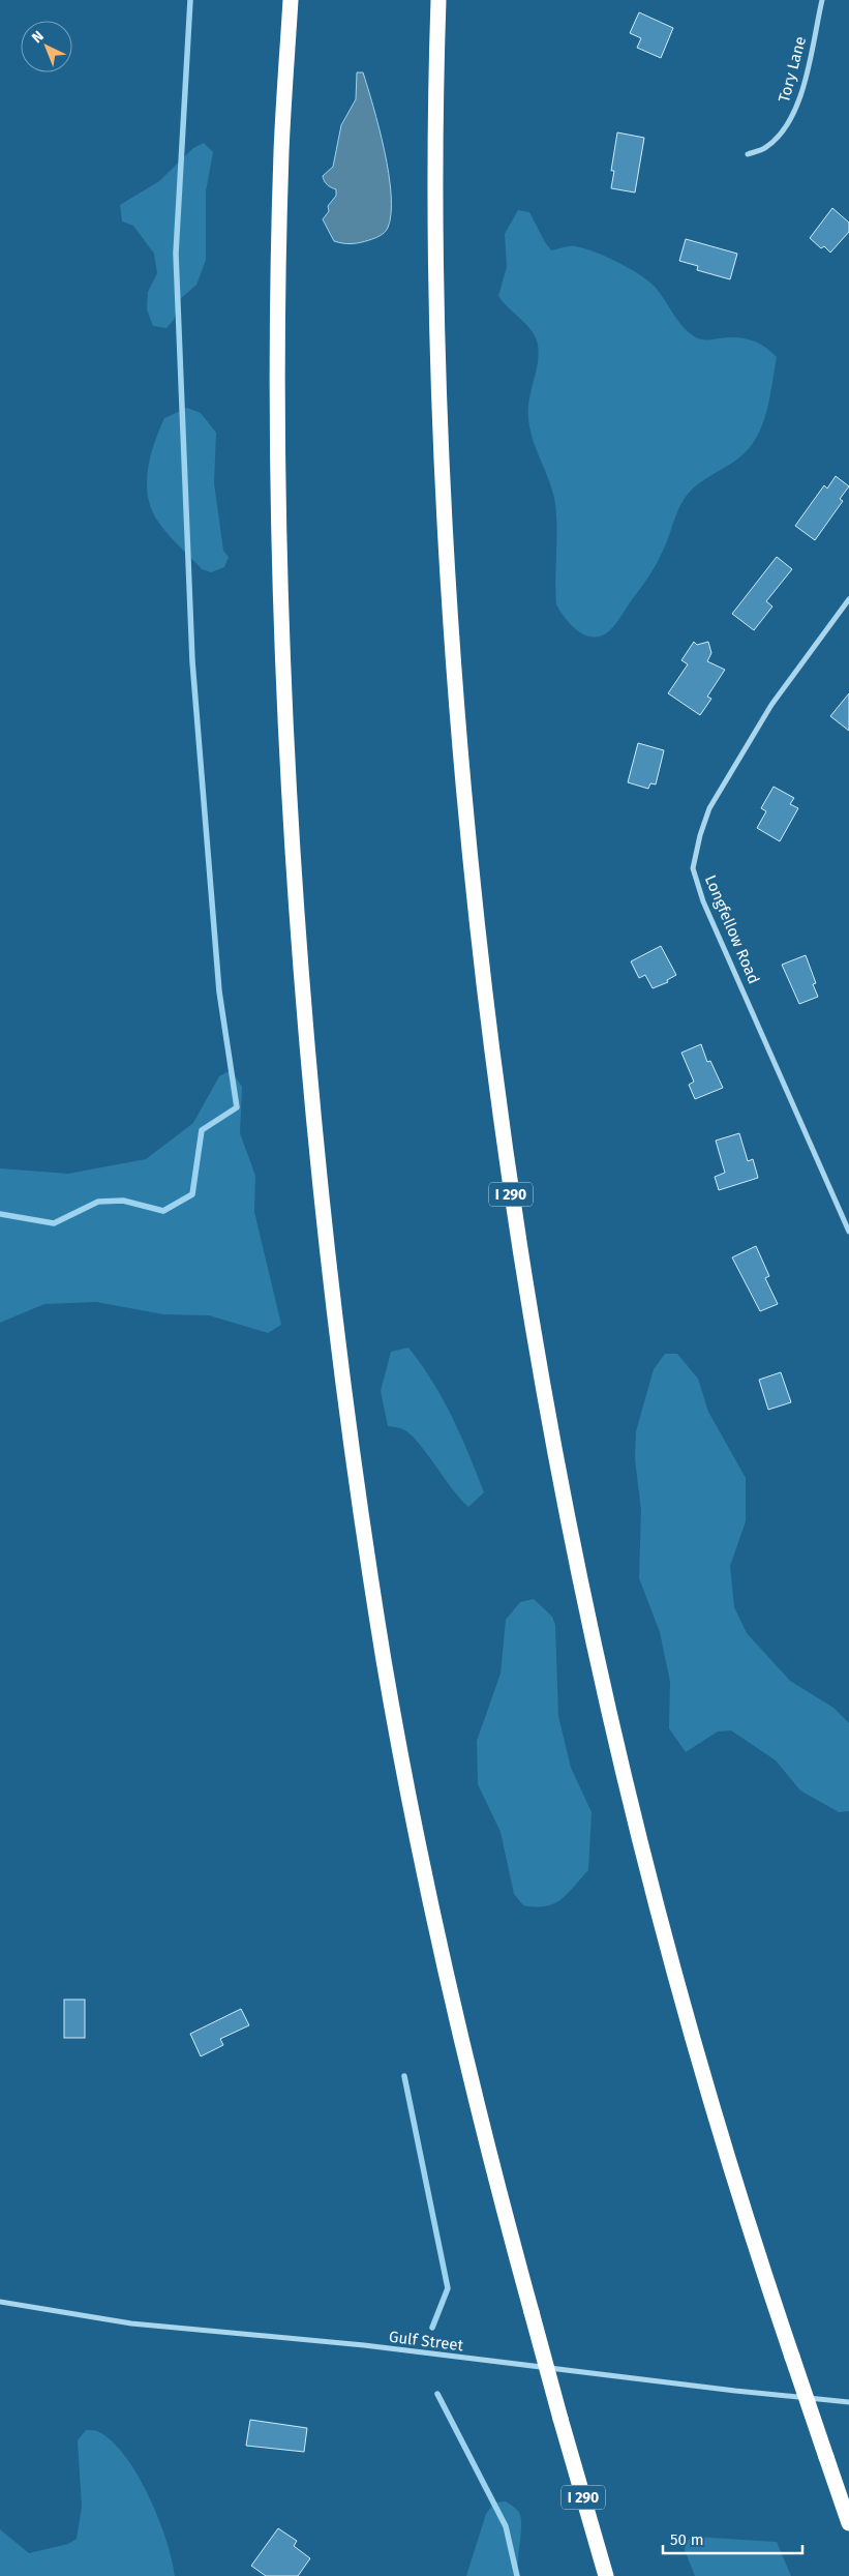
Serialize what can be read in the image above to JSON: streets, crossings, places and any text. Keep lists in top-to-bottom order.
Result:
{
  "streets": {
    "highway": ["I 290"],
    "street": ["Tory Lane", "Longfellow Road", "Gulf Street"]
  },
  "scale_bar": "50 m",
  "north": "top left"
}
